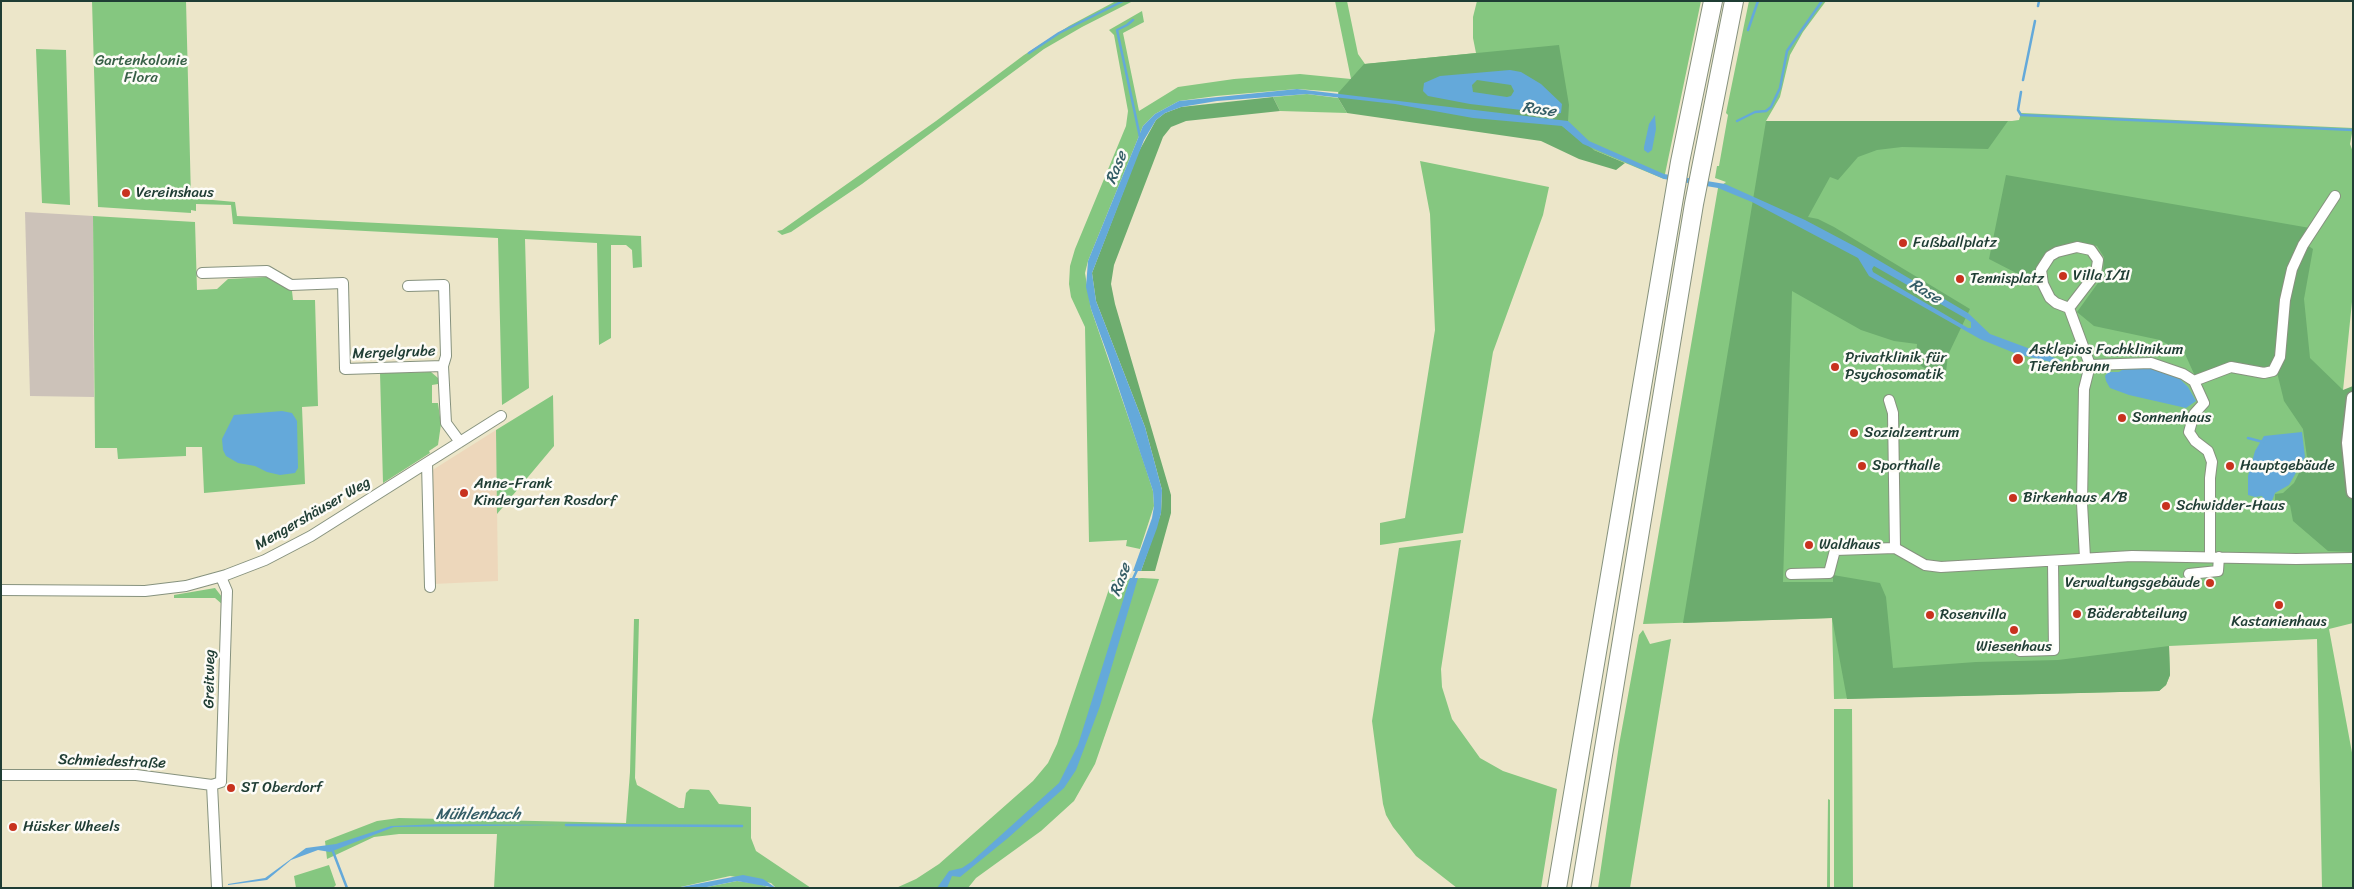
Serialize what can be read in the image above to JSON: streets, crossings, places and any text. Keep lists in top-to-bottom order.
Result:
{
  "streets": {
    "street": [
      "Mergelgrube",
      "Mengershäuser Weg",
      "Greitweg",
      "Schmiedestraße"
    ]
  },
  "crossings": [
    ["Mergelgrube", "Mengershäuser Weg"],
    ["Mengershäuser Weg", "Greitweg"],
    ["Greitweg", "Schmiedestraße"]
  ],
  "water": ["Rase", "Mühlenbach"],
  "parks": ["Gartenkolonie Flora"],
  "places": [
    "Vereinshaus",
    "Fußballplatz",
    "Villa I/II",
    "Tennisplatz",
    "Asklepios Fachklinikum Tiefenbrunn",
    "Privatklinik für Psychosomatik",
    "Sonnenhaus",
    "Sozialzentrum",
    "Sporthalle",
    "Hauptgebäude",
    "Anne-Frank Kindergarten Rosdorf",
    "Birkenhaus A/B",
    "Schwidder-Haus",
    "Waldhaus",
    "Verwaltungsgebäude",
    "Kastanienhaus",
    "Bäderabteilung",
    "Rosenvilla",
    "Wiesenhaus",
    "ST Oberdorf",
    "Hüsker Wheels"
  ]
}
